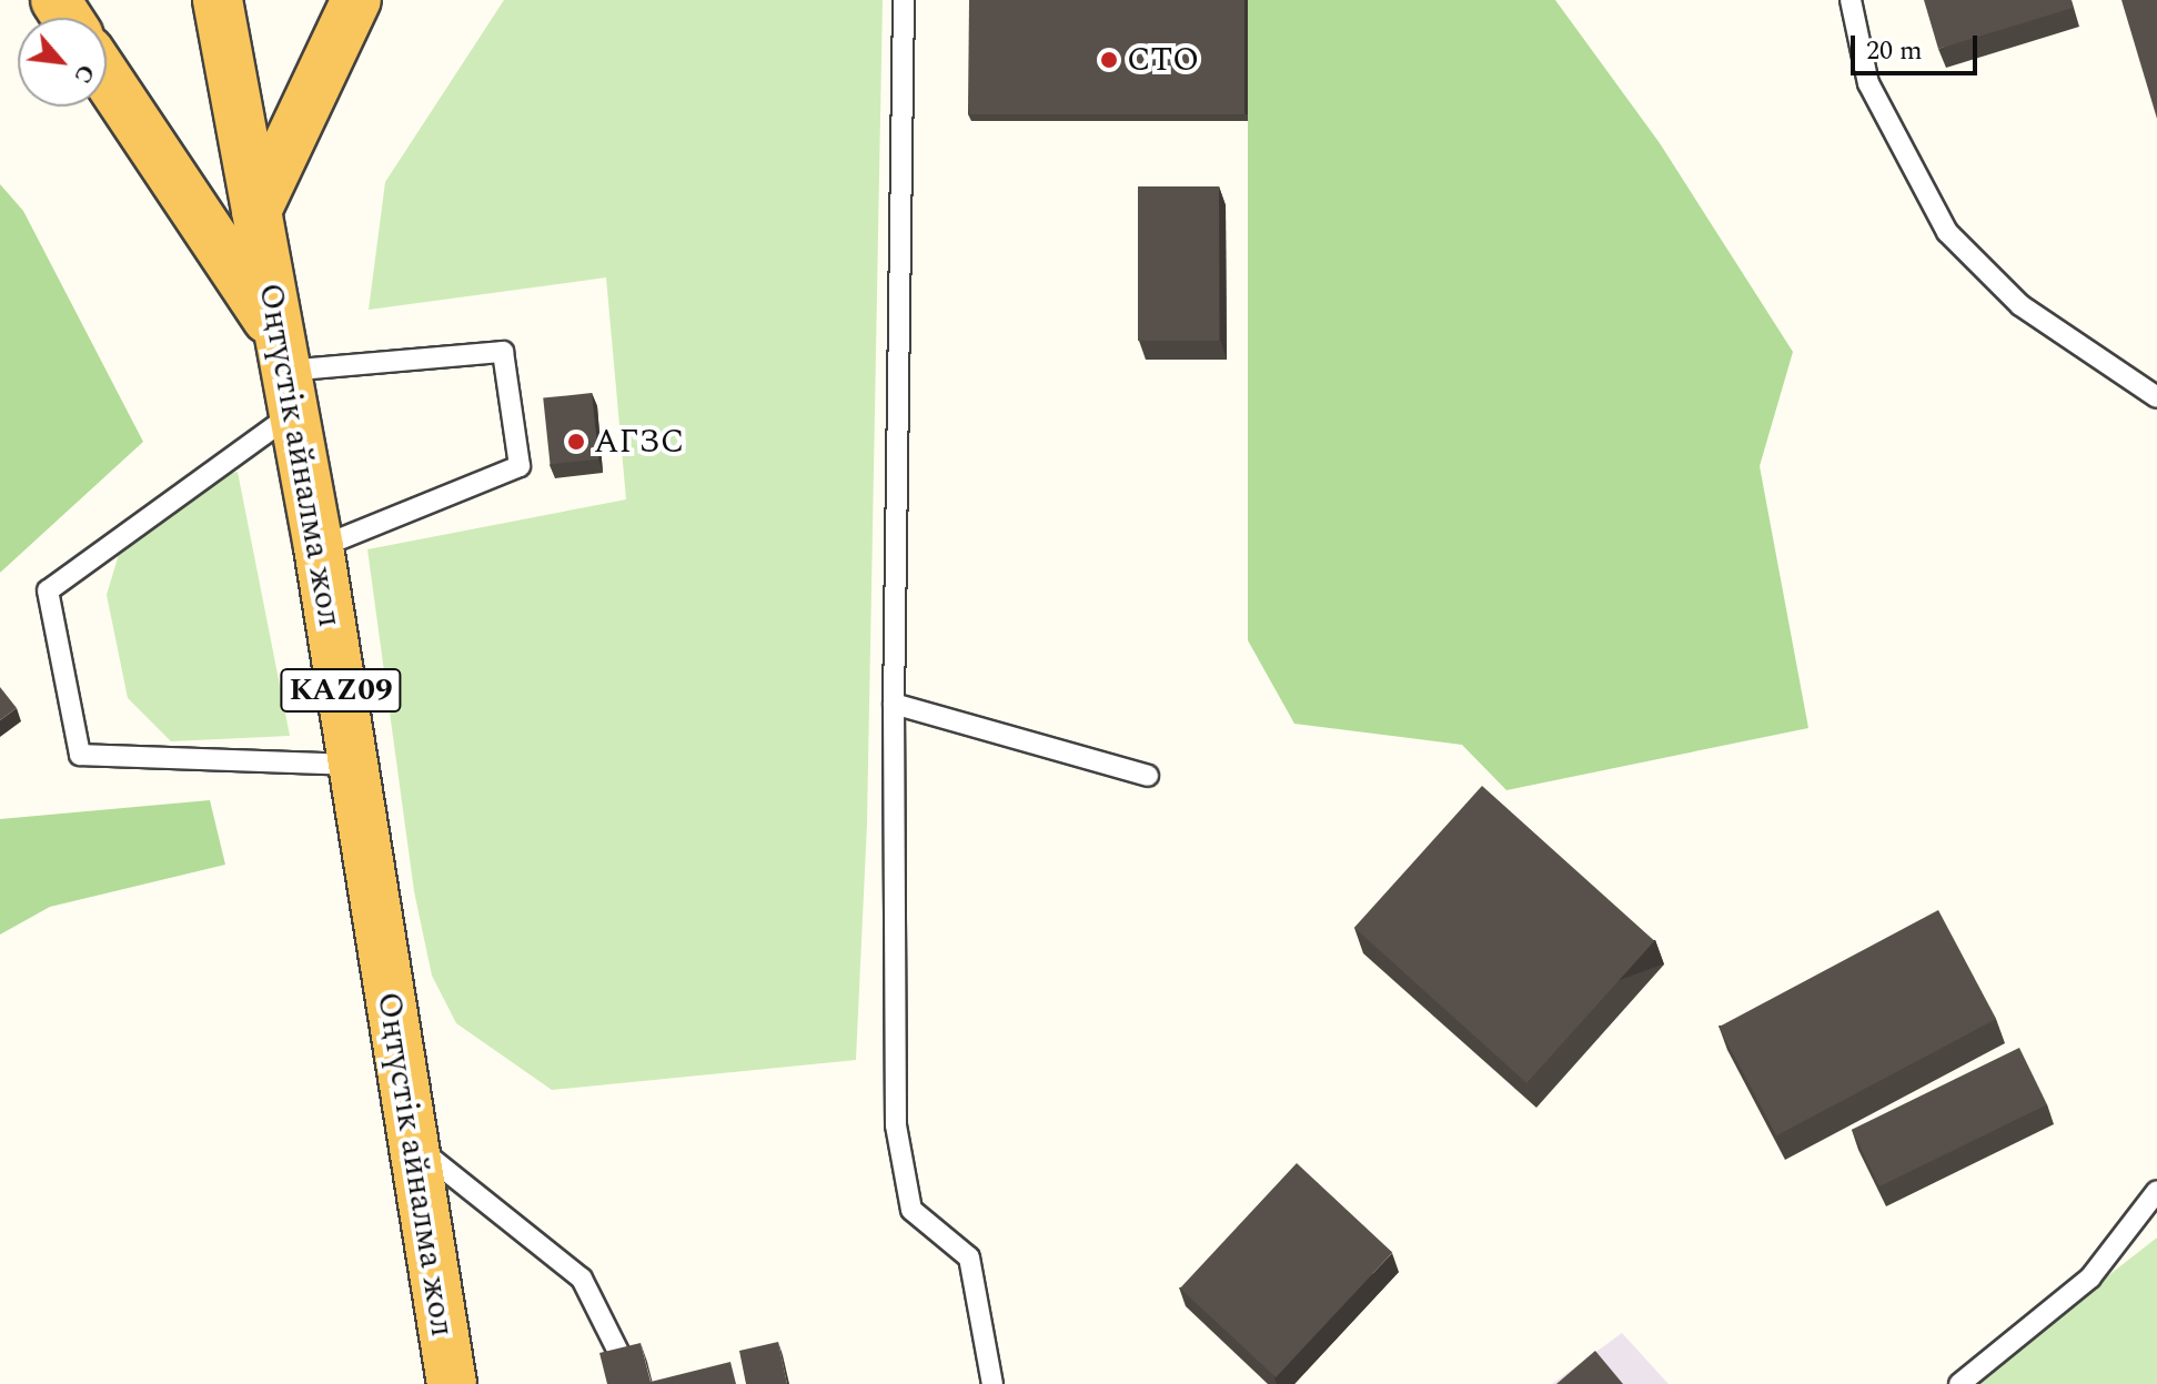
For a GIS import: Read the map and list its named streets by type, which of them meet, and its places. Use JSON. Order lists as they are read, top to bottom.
{
  "streets": {
    "highway": ["Оңтүстік айналма жол", "KAZ09"]
  },
  "crossings": [
    ["Оңтүстік айналма жол", "KAZ09"]
  ],
  "places": ["СТО", "АГЗС"],
  "scale_bar": "20 m",
  "north": "bottom right"
}
